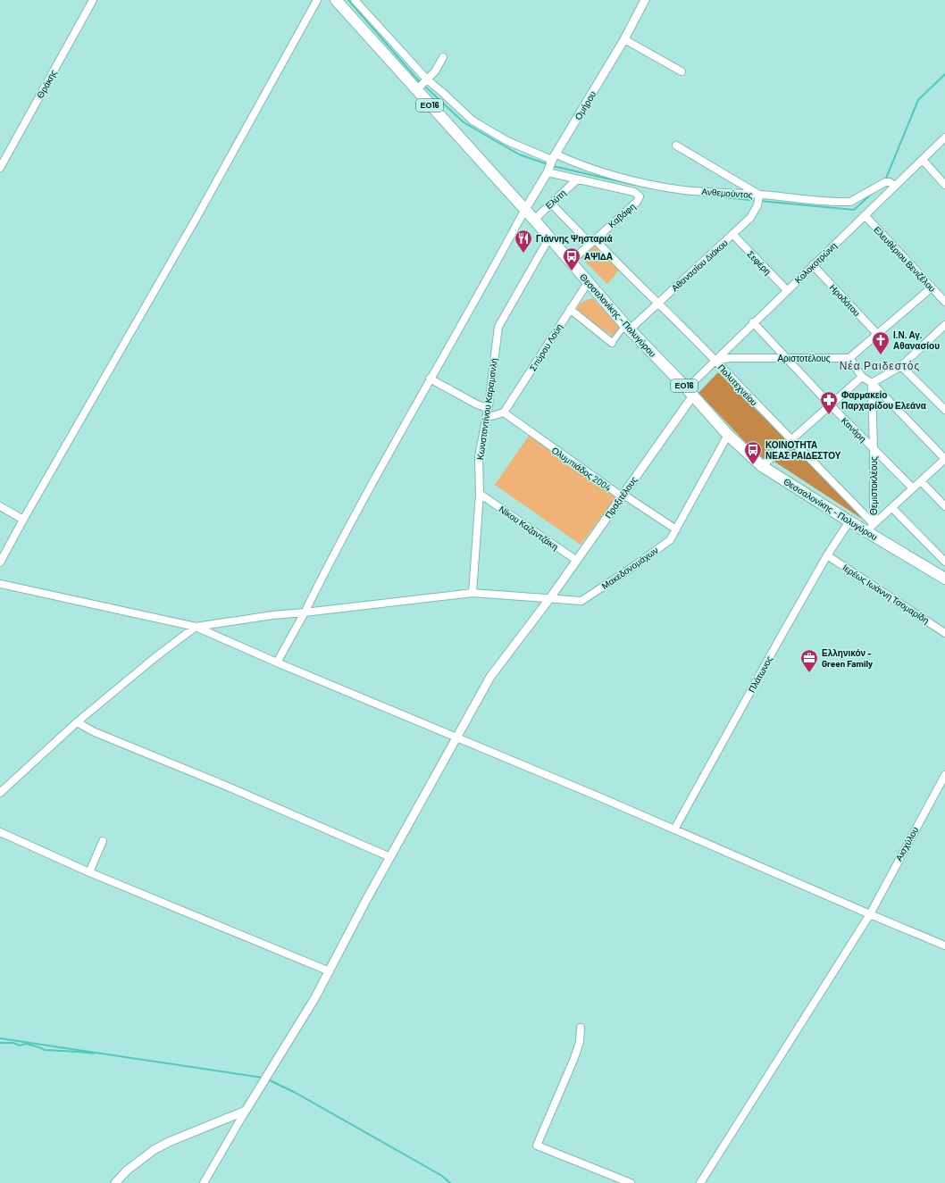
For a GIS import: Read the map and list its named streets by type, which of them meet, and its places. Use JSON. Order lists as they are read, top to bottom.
{
  "streets": {
    "main road": ["ΕΟ16", "Θεσσαλονίκης - Πολυγύρου"],
    "street": [
      "Θράκης",
      "Ομήρου",
      "Ανθεμούντος",
      "Ελύτη",
      "Καβάφη",
      "Ελευθέριου Βενιζέλου",
      "Σεφέρη",
      "Κολοκοτρώνη",
      "Αθανασίου Διάκου",
      "Ηροδότου",
      "Σπύρου Λούη",
      "Αριστοτέλους",
      "Πολυτεχνείου",
      "Κωνσταντίνου Καραμανλή",
      "Κανάρη",
      "Ολυμπιάδος 2004",
      "Θεμιστοκλέους",
      "Πραξιτέλους",
      "Νίκου Καζαντζάκη",
      "Μακεδονομάχων",
      "Ιερέως Ιωάννη Τσομαρίδη",
      "Πλάτωνος",
      "Αισχύλου"
    ]
  },
  "crossings": [
    ["Ομήρου", "Ανθεμούντος"],
    ["Ομήρου", "Θεσσαλονίκης - Πολυγύρου"],
    ["Ανθεμούντος", "Κολοκοτρώνη"],
    ["Ανθεμούντος", "Αθανασίου Διάκου"],
    ["Ελύτη", "Καβάφη"],
    ["Ελύτη", "Θεσσαλονίκης - Πολυγύρου"],
    ["Ελύτη", "Πολυτεχνείου"],
    ["Καβάφη", "Θεσσαλονίκης - Πολυγύρου"],
    ["Καβάφη", "Πολυτεχνείου"],
    ["Ελευθέριου Βενιζέλου", "Κολοκοτρώνη"],
    ["Σεφέρη", "Κολοκοτρώνη"],
    ["Σεφέρη", "Αθανασίου Διάκου"],
    ["Κολοκοτρώνη", "Ηροδότου"],
    ["Κολοκοτρώνη", "Θεσσαλονίκης - Πολυγύρου"],
    ["Κολοκοτρώνη", "Αριστοτέλους"],
    ["Κολοκοτρώνη", "Πολυτεχνείου"],
    ["Κολοκοτρώνη", "Κανάρη"],
    ["Κολοκοτρώνη", "Πραξιτέλους"],
    ["Αθανασίου Διάκου", "Θεσσαλονίκης - Πολυγύρου"],
    ["Αθανασίου Διάκου", "Πολυτεχνείου"],
    ["Θεσσαλονίκης - Πολυγύρου", "Σπύρου Λούη"],
    ["Θεσσαλονίκης - Πολυγύρου", "Πολυτεχνείου"],
    ["Θεσσαλονίκης - Πολυγύρου", "Κωνσταντίνου Καραμανλή"],
    ["Θεσσαλονίκης - Πολυγύρου", "Θεμιστοκλέους"],
    ["Θεσσαλονίκης - Πολυγύρου", "Πραξιτέλους"],
    ["Θεσσαλονίκης - Πολυγύρου", "Μακεδονομάχων"],
    ["Θεσσαλονίκης - Πολυγύρου", "Πλάτωνος"],
    ["Σπύρου Λούη", "Ολυμπιάδος 2004"],
    ["Αριστοτέλους", "Πολυτεχνείου"],
    ["Αριστοτέλους", "Κανάρη"],
    ["Πολυτεχνείου", "Θεμιστοκλέους"],
    ["Κωνσταντίνου Καραμανλή", "Νίκου Καζαντζάκη"],
    ["Κωνσταντίνου Καραμανλή", "Μακεδονομάχων"],
    ["Κανάρη", "Θεμιστοκλέους"],
    ["Ολυμπιάδος 2004", "Πραξιτέλους"],
    ["Ολυμπιάδος 2004", "Μακεδονομάχων"],
    ["Πραξιτέλους", "Νίκου Καζαντζάκη"],
    ["Πραξιτέλους", "Μακεδονομάχων"],
    ["Ιερέως Ιωάννη Τσομαρίδη", "Πλάτωνος"]
  ],
  "districts": ["Νέα Ραιδεστός"],
  "places": {
    "restaurant": ["Γιάννης Ψησταριά"],
    "bus stop": ["ΑΨΙΔΑ", "ΚΟΙΝΟΤΗΤΑ ΝΕΑΣ ΡΑΙΔΕΣΤΟΥ"],
    "church": ["Ι.Ν. Αγ. Αθανασίου"],
    "pharmacy": ["Φαρμακείο Παρχαρίδου Ελεάνα"],
    "office": ["Ελληνικόν - Green Family"]
  }
}
